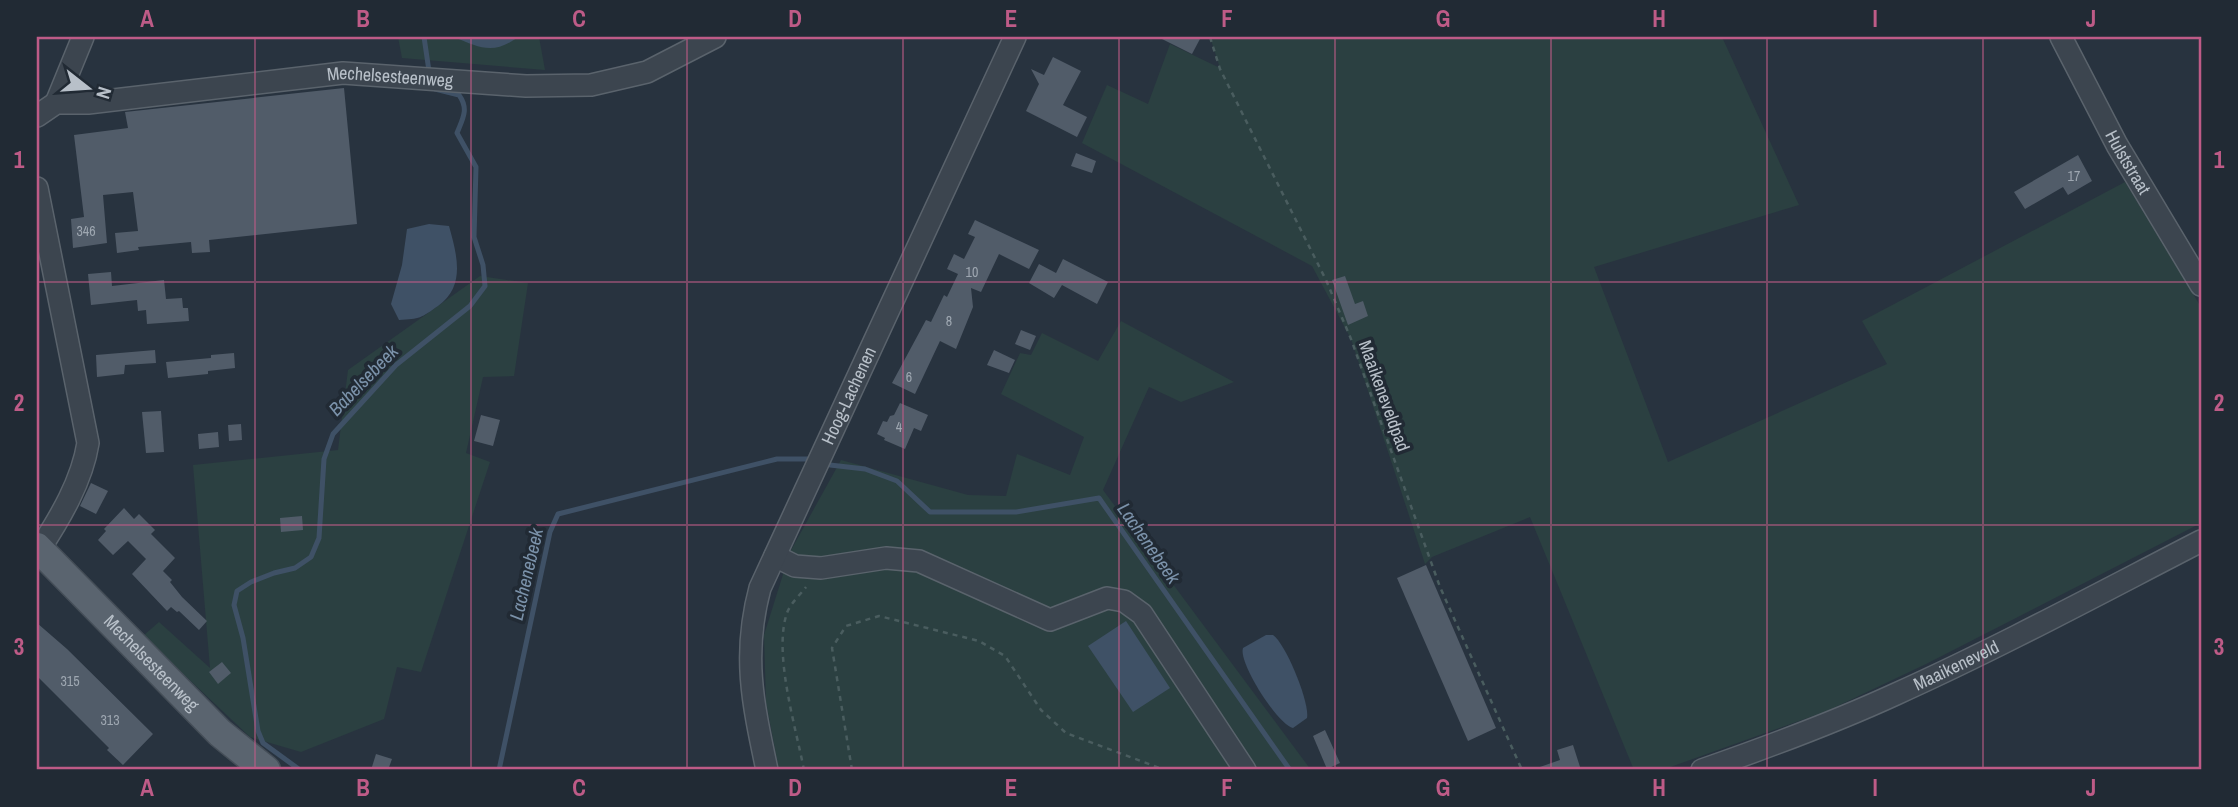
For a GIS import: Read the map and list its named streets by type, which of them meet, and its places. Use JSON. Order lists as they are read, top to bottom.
{
  "streets": {
    "main road": ["Mechelsesteenweg"],
    "street": ["Hulststraat", "Hoog-Lachenen", "Maaikeneveld"],
    "path": ["Maaikeneveldpad"]
  },
  "water": ["Babelsebeek", "Lachenebeek"],
  "house_numbers": [
    "17",
    "346",
    "10",
    "8",
    "6",
    "4",
    "315",
    "313"
  ],
  "north": "right",
  "grid": {
    "columns": [
      "A",
      "B",
      "C",
      "D",
      "E",
      "F",
      "G",
      "H",
      "I",
      "J"
    ],
    "rows": ["1", "2", "3"]
  }
}
